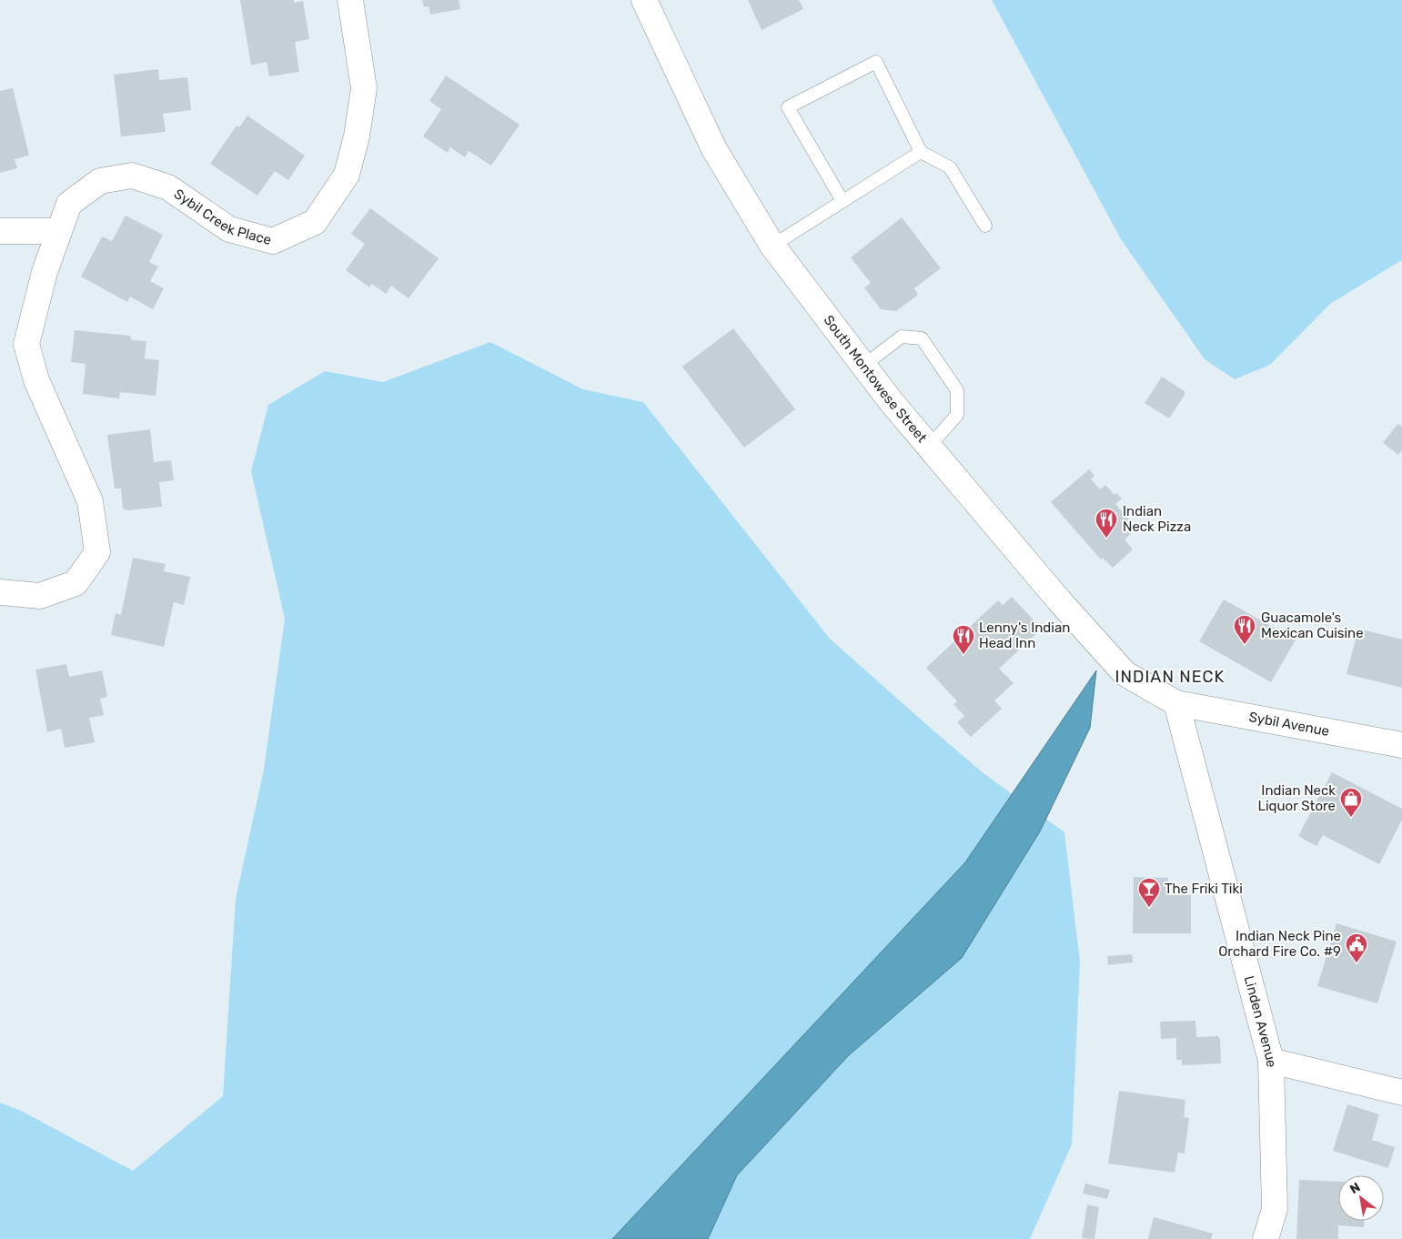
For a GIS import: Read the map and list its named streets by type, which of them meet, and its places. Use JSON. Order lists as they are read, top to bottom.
{
  "streets": {
    "street": [
      "Sybil Creek Place",
      "South Montowese Street",
      "Sybil Avenue",
      "Linden Avenue"
    ]
  },
  "crossings": [
    ["South Montowese Street", "Sybil Avenue"],
    ["South Montowese Street", "Linden Avenue"],
    ["Sybil Avenue", "Linden Avenue"]
  ],
  "districts": ["INDIAN NECK"],
  "places": {
    "restaurant": ["Indian Neck Pizza", "Guacamole's Mexican Cuisine", "Lenny's Indian Head Inn"],
    "shop": ["Indian Neck Liquor Store"],
    "bar": ["The Friki Tiki"],
    "public building": ["Indian Neck Pine Orchard Fire Co. #9"]
  },
  "north": "top left"
}
